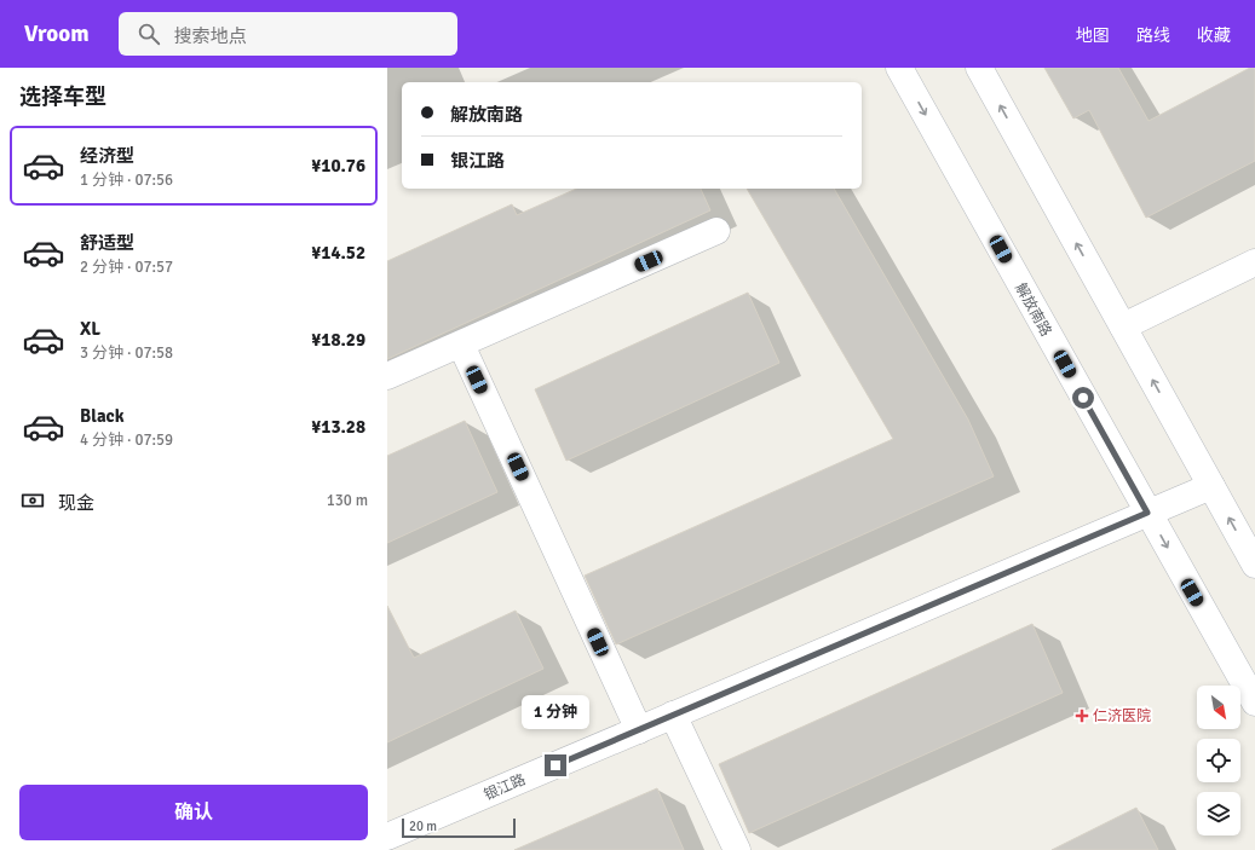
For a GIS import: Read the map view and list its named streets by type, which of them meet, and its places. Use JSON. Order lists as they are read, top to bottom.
{
  "streets": {
    "street": ["解放南路", "银江路"]
  },
  "crossings": [
    ["解放南路", "银江路"]
  ],
  "places": {
    "health": ["仁济医院"]
  },
  "scale_bar": "20 m",
  "north": "bottom right",
  "page": {
    "header": "Vroom",
    "search": "搜索地点",
    "nav": ["地图", "路线", "收藏"],
    "heading": "选择车型",
    "banner": ["解放南路", "银江路"],
    "list": [
      {
        "name": "经济型",
        "note": "1 分钟 · 07:56",
        "value": "¥10.76"
      },
      {
        "name": "舒适型",
        "note": "2 分钟 · 07:57",
        "value": "¥14.52"
      },
      {
        "name": "XL",
        "note": "3 分钟 · 07:58",
        "value": "¥18.29"
      },
      {
        "name": "Black",
        "note": "4 分钟 · 07:59",
        "value": "¥13.28"
      }
    ],
    "pay": ["现金", "130 m"],
    "bubble": "1 分钟",
    "buttons": "确认",
    "scale": "20 m"
  }
}
